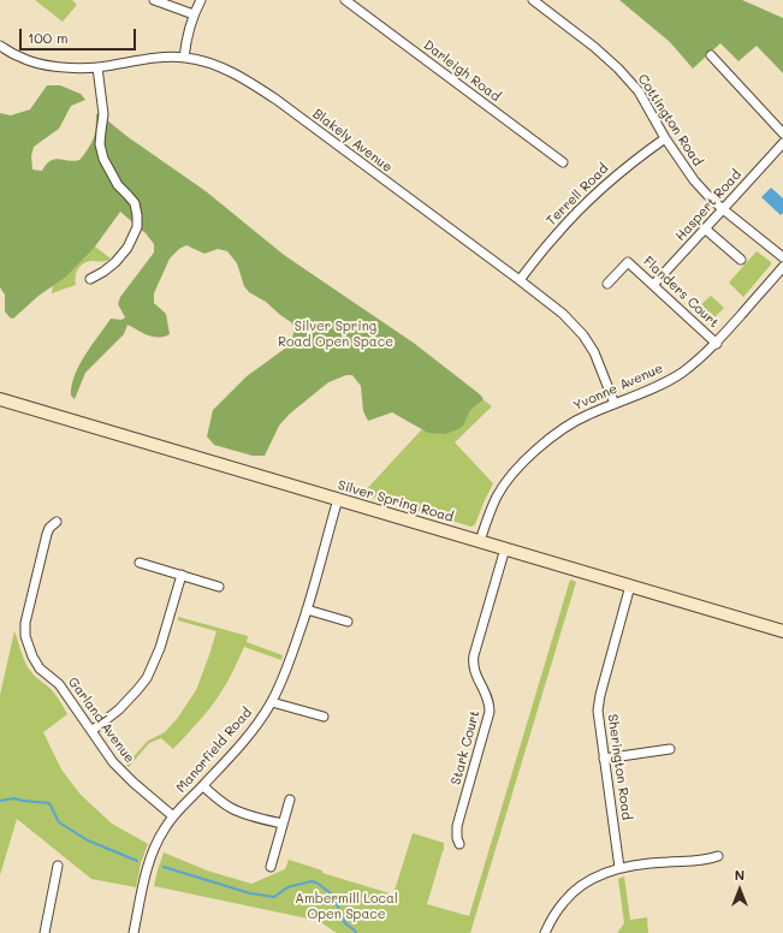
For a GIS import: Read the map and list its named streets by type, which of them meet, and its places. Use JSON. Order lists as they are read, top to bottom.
{
  "streets": {
    "main road": ["Silver Spring Road"],
    "street": [
      "Darleigh Road",
      "Cottington Road",
      "Blakely Avenue",
      "Terrell Road",
      "Haspert Road",
      "Flanders Court",
      "Yvonne Avenue",
      "Garland Avenue",
      "Stark Court",
      "Manorfield Road",
      "Sherington Road"
    ]
  },
  "crossings": [
    ["Cottington Road", "Terrell Road"],
    ["Cottington Road", "Haspert Road"],
    ["Blakely Avenue", "Terrell Road"],
    ["Blakely Avenue", "Yvonne Avenue"],
    ["Haspert Road", "Flanders Court"],
    ["Flanders Court", "Yvonne Avenue"],
    ["Yvonne Avenue", "Silver Spring Road"],
    ["Silver Spring Road", "Stark Court"],
    ["Silver Spring Road", "Manorfield Road"],
    ["Silver Spring Road", "Sherington Road"],
    ["Garland Avenue", "Manorfield Road"]
  ],
  "parks": ["Silver Spring Road Open Space", "Ambermill Local Open Space"],
  "scale_bar": "100 m",
  "north": "top"
}
